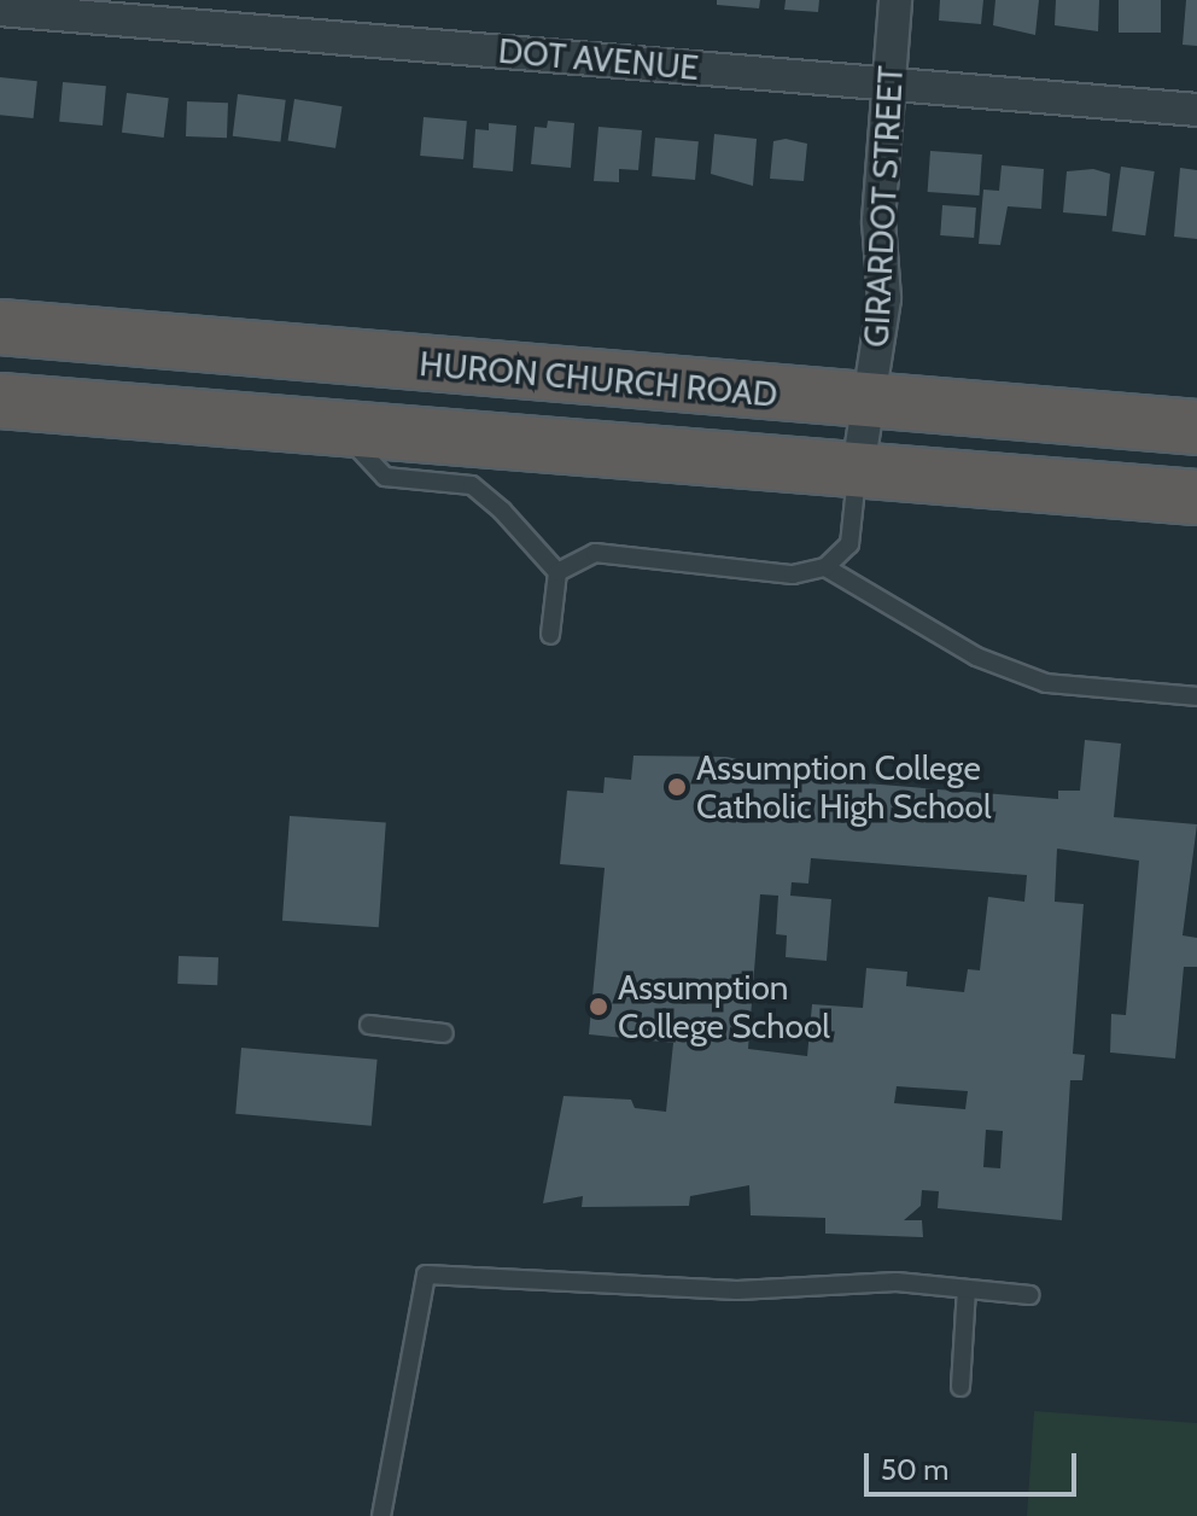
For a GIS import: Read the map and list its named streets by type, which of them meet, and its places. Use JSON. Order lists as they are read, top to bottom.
{
  "streets": {
    "highway": ["HURON CHURCH ROAD"],
    "street": ["DOT AVENUE", "GIRARDOT STREET"]
  },
  "crossings": [
    ["DOT AVENUE", "GIRARDOT STREET"],
    ["GIRARDOT STREET", "HURON CHURCH ROAD"]
  ],
  "places": ["Assumption College Catholic High School", "Assumption College School"],
  "scale_bar": "50 m"
}
